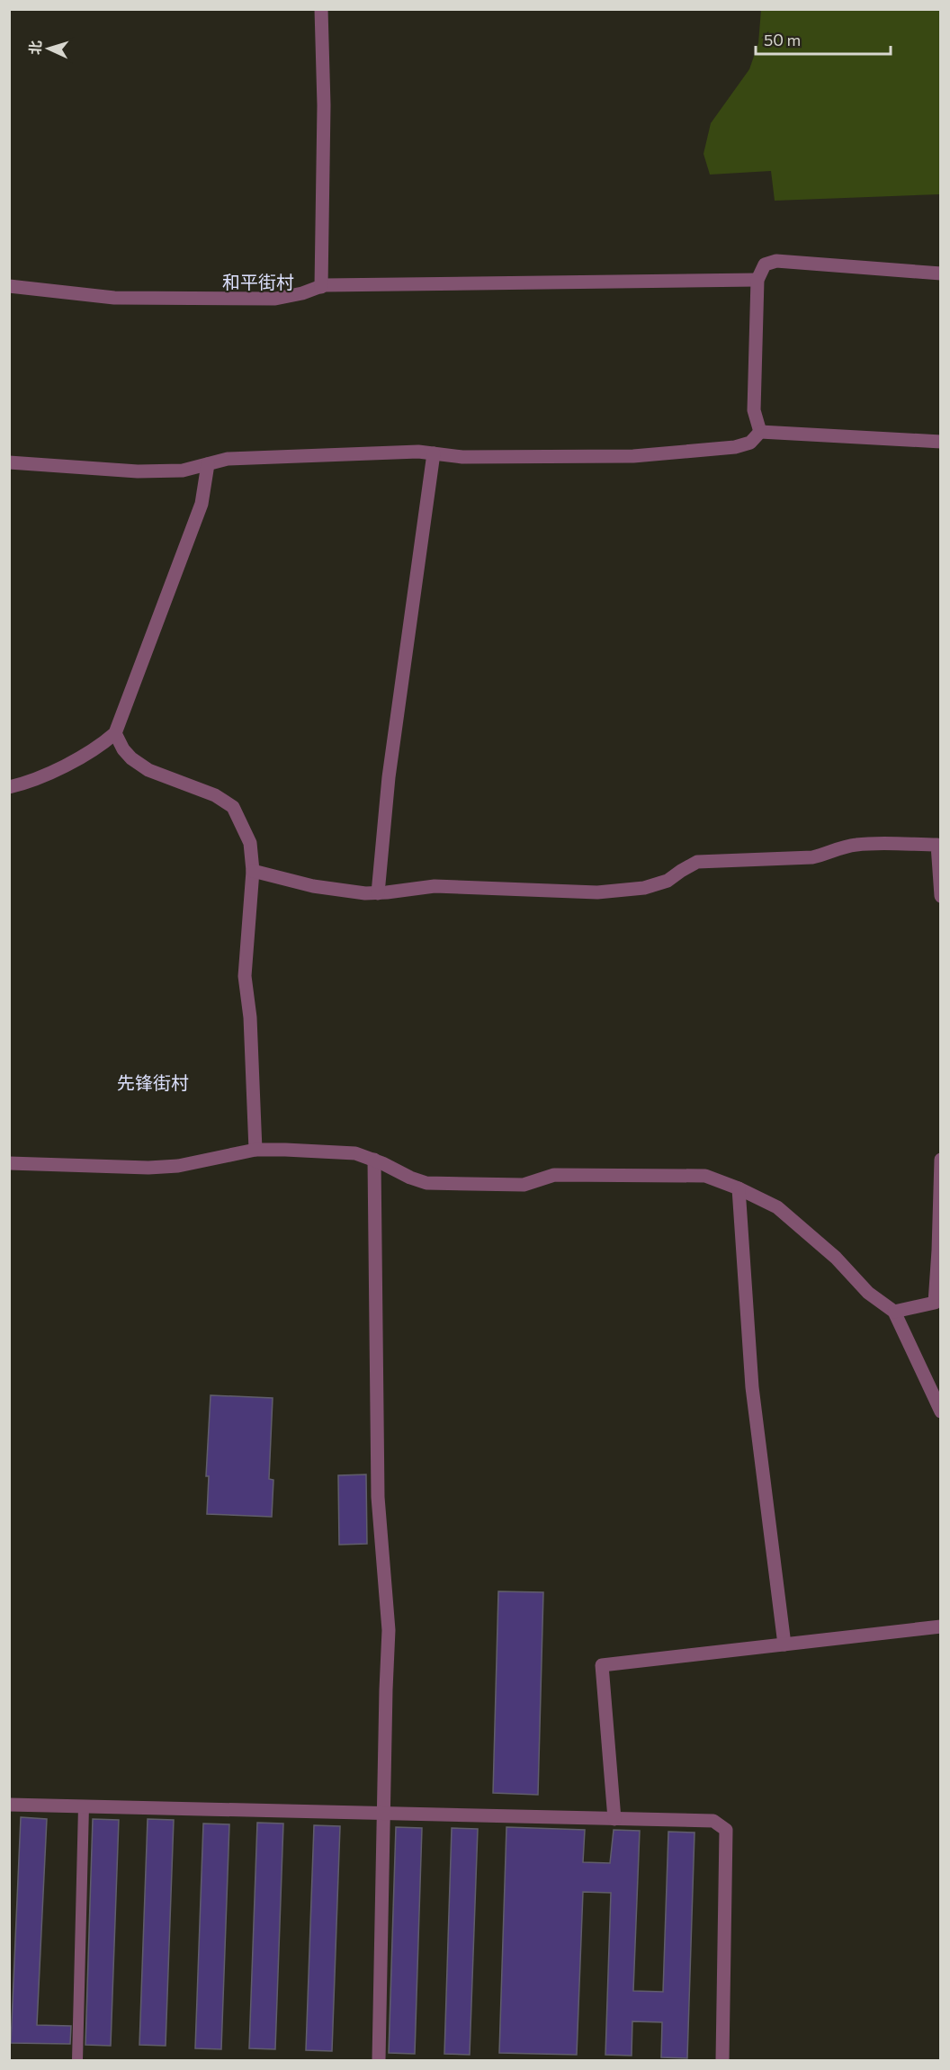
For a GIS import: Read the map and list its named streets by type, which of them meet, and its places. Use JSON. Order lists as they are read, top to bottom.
{
  "districts": ["和平街村", "先锋街村"],
  "scale_bar": "50 m",
  "north": "left"
}
